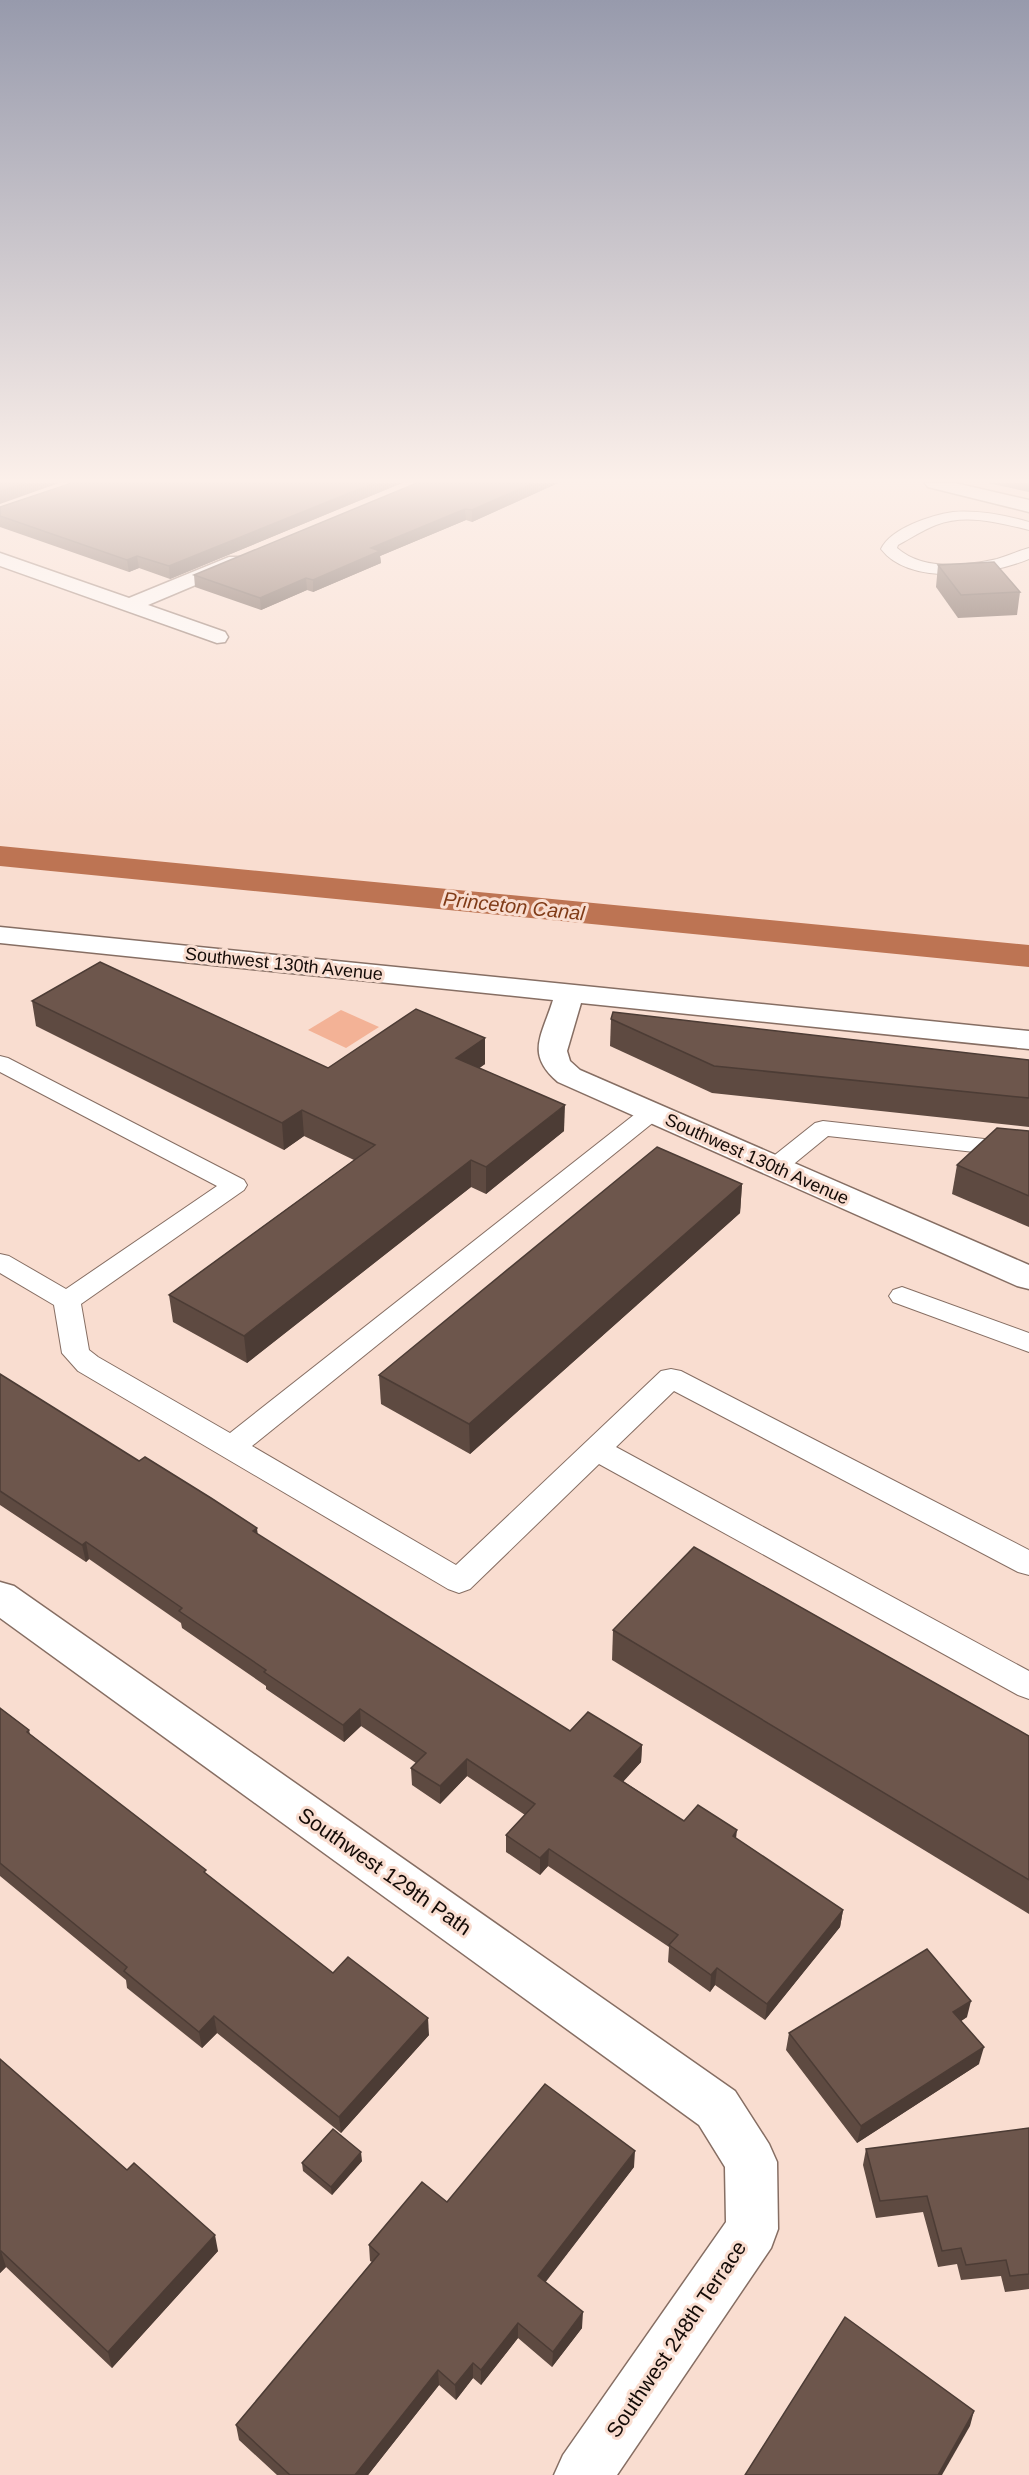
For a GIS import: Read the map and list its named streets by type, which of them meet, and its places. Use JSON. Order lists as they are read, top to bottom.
{
  "streets": {
    "street": ["Southwest 130th Avenue", "Southwest 129th Path", "Southwest 248th Terrace"]
  },
  "crossings": [
    ["Southwest 129th Path", "Southwest 248th Terrace"]
  ],
  "water": ["Princeton Canal"]
}
